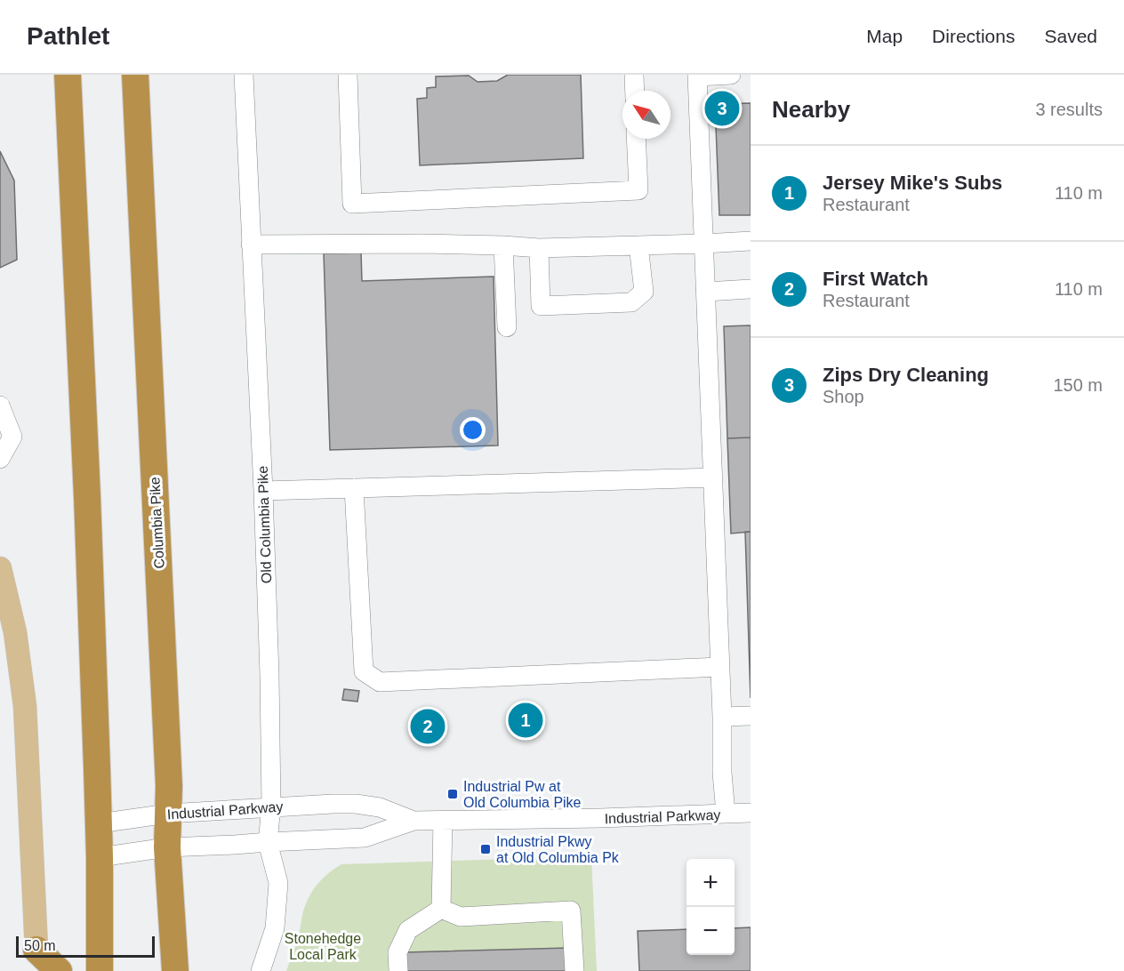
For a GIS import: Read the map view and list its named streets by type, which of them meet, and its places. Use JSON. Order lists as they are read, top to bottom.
{
  "streets": {
    "highway": ["Columbia Pike"],
    "street": ["Old Columbia Pike", "Industrial Parkway"]
  },
  "crossings": [
    ["Columbia Pike", "Industrial Parkway"],
    ["Old Columbia Pike", "Industrial Parkway"]
  ],
  "parks": ["Stonehedge Local Park"],
  "places": {
    "transit": ["Industrial Pw at Old Columbia Pike", "Industrial Pkwy at Old Columbia Pk"]
  },
  "scale_bar": "50 m",
  "north": "top left",
  "page": {
    "header": "Pathlet",
    "nav": ["Map", "Directions", "Saved"],
    "heading": ["Nearby", "3 results"],
    "pins": ["3", "1", "2"],
    "list": [
      {
        "mark": "1",
        "name": "Jersey Mike's Subs",
        "note": "Restaurant",
        "value": "110 m"
      },
      {
        "mark": "2",
        "name": "First Watch",
        "note": "Restaurant",
        "value": "110 m"
      },
      {
        "mark": "3",
        "name": "Zips Dry Cleaning",
        "note": "Shop",
        "value": "150 m"
      }
    ],
    "map_buttons": ["+", "−"],
    "scale": "50 m"
  }
}
